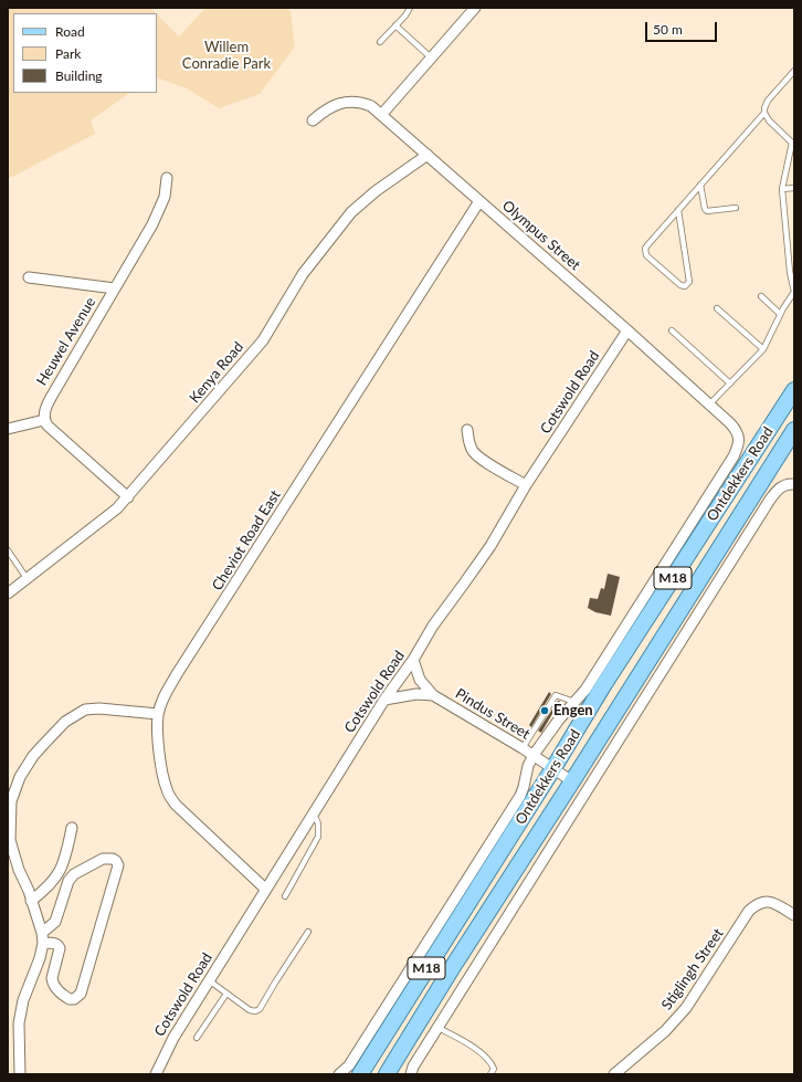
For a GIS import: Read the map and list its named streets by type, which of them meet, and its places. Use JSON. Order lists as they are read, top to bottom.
{
  "streets": {
    "main road": ["Ontdekkers Road", "M18"],
    "street": [
      "Olympus Street",
      "Heuwel Avenue",
      "Kenya Road",
      "Cotswold Road",
      "Cheviot Road East",
      "Pindus Street",
      "Stiglingh Street"
    ]
  },
  "crossings": [
    ["Olympus Street", "Kenya Road"],
    ["Olympus Street", "Cotswold Road"],
    ["Olympus Street", "Ontdekkers Road"],
    ["Olympus Street", "Cheviot Road East"],
    ["Cotswold Road", "Cheviot Road East"],
    ["Cotswold Road", "Pindus Street"],
    ["Ontdekkers Road", "Pindus Street"]
  ],
  "parks": ["Willem Conradie Park"],
  "places": ["Engen"],
  "legend": ["Road", "Park", "Building"],
  "scale_bar": "50 m"
}
